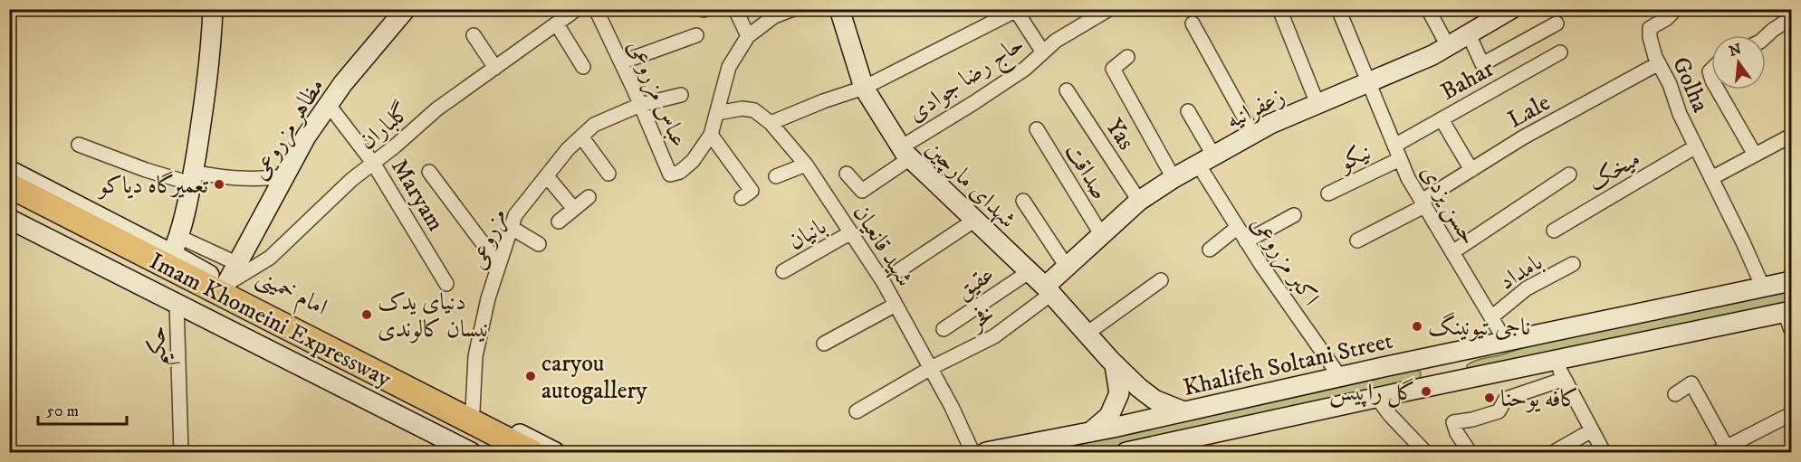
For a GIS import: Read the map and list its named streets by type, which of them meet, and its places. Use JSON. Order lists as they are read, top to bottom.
{
  "streets": {
    "highway": ["Imam Khomeini Expressway"],
    "main road": [
      "زعفرانیه",
      "مظاهر مزروعی",
      "شهدای مارچین",
      "امام خمینی",
      "Khalifeh Soltani Street"
    ],
    "street": [
      "حاج رضا جوادی",
      "Bahar",
      "Golha",
      "عباس مزروعی",
      "Lale",
      "گلباران",
      "Yas",
      "نیکو",
      "میخک",
      "صداقت",
      "Maryam",
      "حسن یزدی",
      "بانیان",
      "مزروعی",
      "شهید قانعیان",
      "اکبر مزروعی",
      "بامداد",
      "عقیق",
      "فخر",
      "حکیم"
    ]
  },
  "crossings": [
    ["حاج رضا جوادی", "شهدای مارچین"],
    ["Bahar", "حسن یزدی"],
    ["Golha", "Lale"],
    ["Golha", "میخک"],
    ["Golha", "Khalifeh Soltani Street"],
    ["عباس مزروعی", "مزروعی"],
    ["عباس مزروعی", "شهید قانعیان"],
    ["زعفرانیه", "Yas"],
    ["زعفرانیه", "صداقت"],
    ["زعفرانیه", "شهدای مارچین"],
    ["زعفرانیه", "حسن یزدی"],
    ["زعفرانیه", "اکبر مزروعی"],
    ["زعفرانیه", "فخر"],
    ["Lale", "حسن یزدی"],
    ["گلباران", "مظاهر مزروعی"],
    ["گلباران", "Maryam"],
    ["گلباران", "امام خمینی"],
    ["مظاهر مزروعی", "Maryam"],
    ["مظاهر مزروعی", "امام خمینی"],
    ["نیکو", "حسن یزدی"],
    ["شهدای مارچین", "عقیق"],
    ["شهدای مارچین", "فخر"],
    ["شهدای مارچین", "Khalifeh Soltani Street"],
    ["حسن یزدی", "بامداد"],
    ["حسن یزدی", "Khalifeh Soltani Street"],
    ["بانیان", "شهید قانعیان"],
    ["مزروعی", "امام خمینی"],
    ["شهید قانعیان", "فخر"],
    ["اکبر مزروعی", "Khalifeh Soltani Street"]
  ],
  "places": [
    "تعمیرگاه دیاکو",
    "دنیای یدک نیسان کالوندی",
    "ناجی‌ تیونینگ",
    "caryou autogallery",
    "گل راپیس",
    "کافه یوحنا"
  ],
  "scale_bar": "50 m",
  "north": "top"
}
